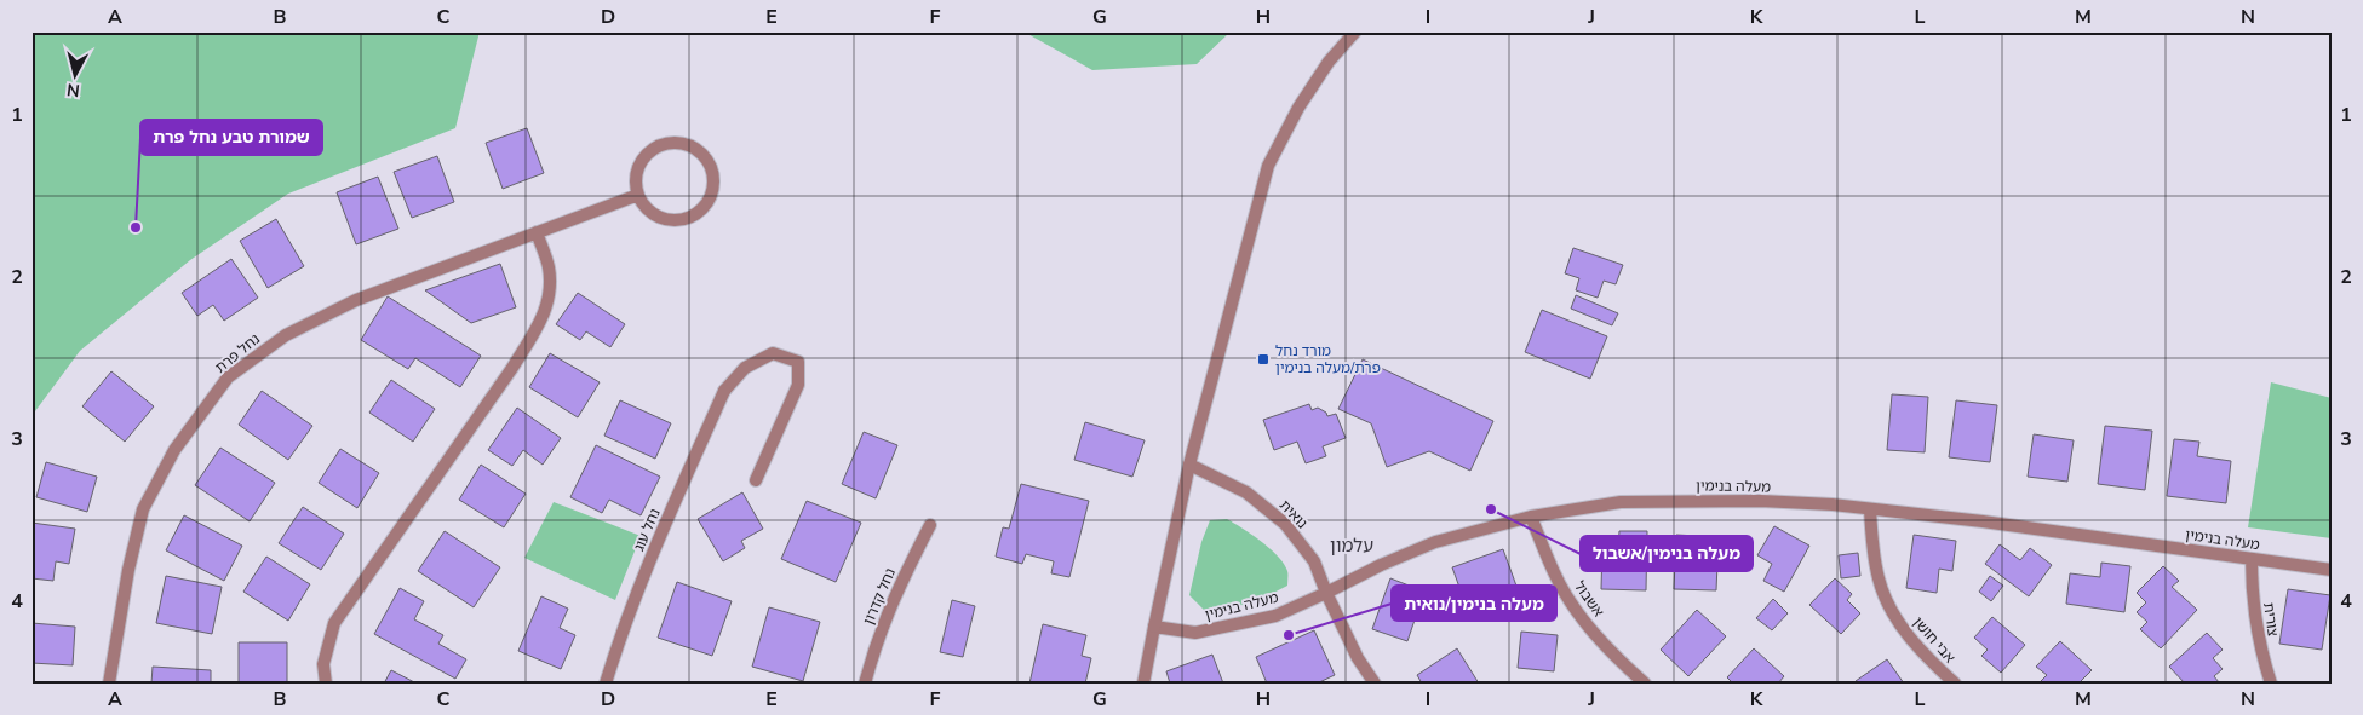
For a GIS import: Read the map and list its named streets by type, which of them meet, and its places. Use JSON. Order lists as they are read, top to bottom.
{
  "streets": {
    "street": [
      "נחל פרת",
      "מעלה בנימין",
      "נואית",
      "נחל עוג",
      "נחל קדרון",
      "אשבול",
      "צורית",
      "אבי חושן"
    ]
  },
  "crossings": [
    ["מעלה בנימין", "נואית"],
    ["מעלה בנימין", "אשבול"],
    ["מעלה בנימין", "צורית"],
    ["מעלה בנימין", "אבי חושן"]
  ],
  "districts": ["עלמון"],
  "places": {
    "other": ["שמורת טבע נחל פרת", "מעלה בנימין/אשבול", "מעלה בנימין/נואית"],
    "transit": ["מורד נחל פרת/מעלה בנימין"]
  },
  "north": "bottom",
  "grid": {
    "columns": [
      "A",
      "B",
      "C",
      "D",
      "E",
      "F",
      "G",
      "H",
      "I",
      "J",
      "K",
      "L",
      "M",
      "N"
    ],
    "rows": [
      "1",
      "2",
      "3",
      "4"
    ]
  }
}
